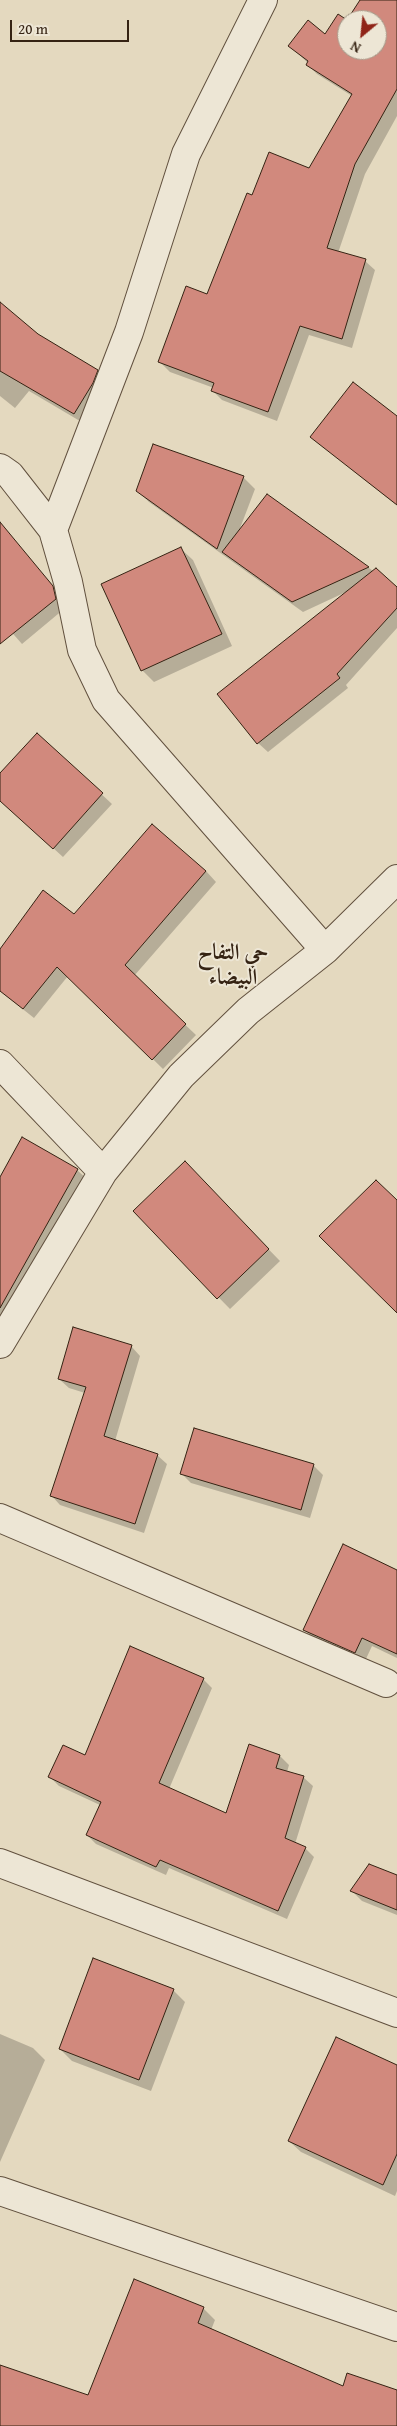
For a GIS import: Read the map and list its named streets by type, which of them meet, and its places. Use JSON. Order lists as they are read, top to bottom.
{
  "districts": ["حي التفاح البيضاء"],
  "scale_bar": "20 m",
  "north": "bottom left"
}
